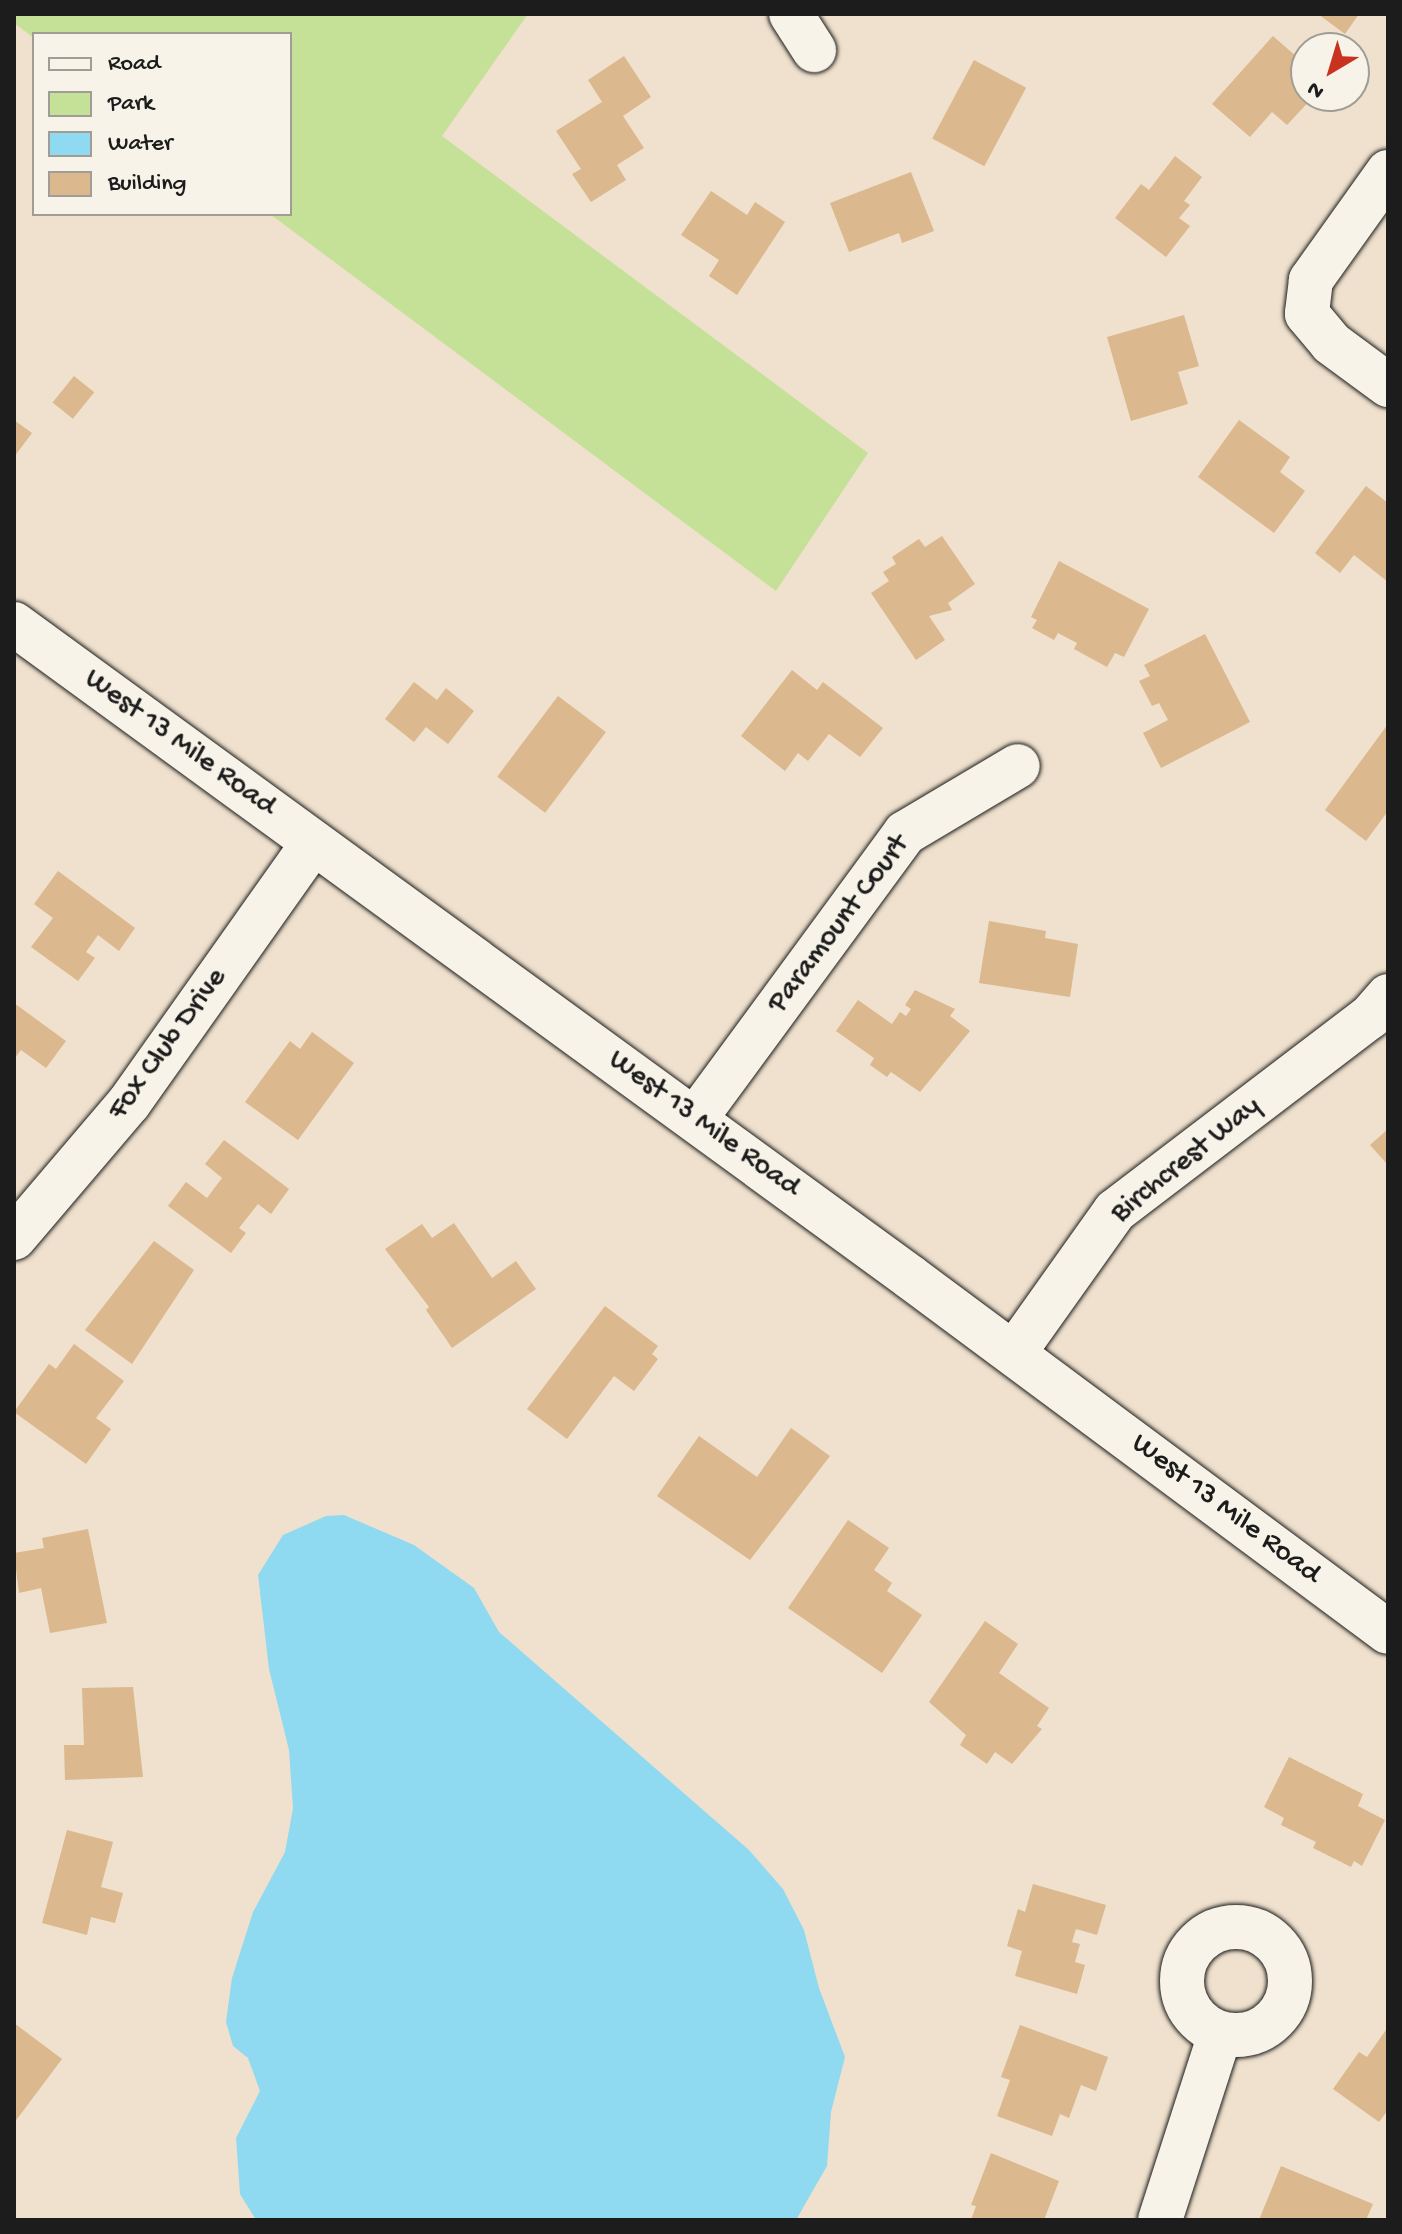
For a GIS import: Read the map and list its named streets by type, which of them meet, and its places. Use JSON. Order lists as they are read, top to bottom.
{
  "streets": {
    "street": [
      "West 13 Mile Road",
      "Paramount Court",
      "Fox Club Drive",
      "Birchcrest Way"
    ]
  },
  "crossings": [
    ["West 13 Mile Road", "Paramount Court"],
    ["West 13 Mile Road", "Fox Club Drive"],
    ["West 13 Mile Road", "Birchcrest Way"]
  ],
  "legend": [
    "Road",
    "Park",
    "Water",
    "Building"
  ],
  "north": "bottom left"
}
